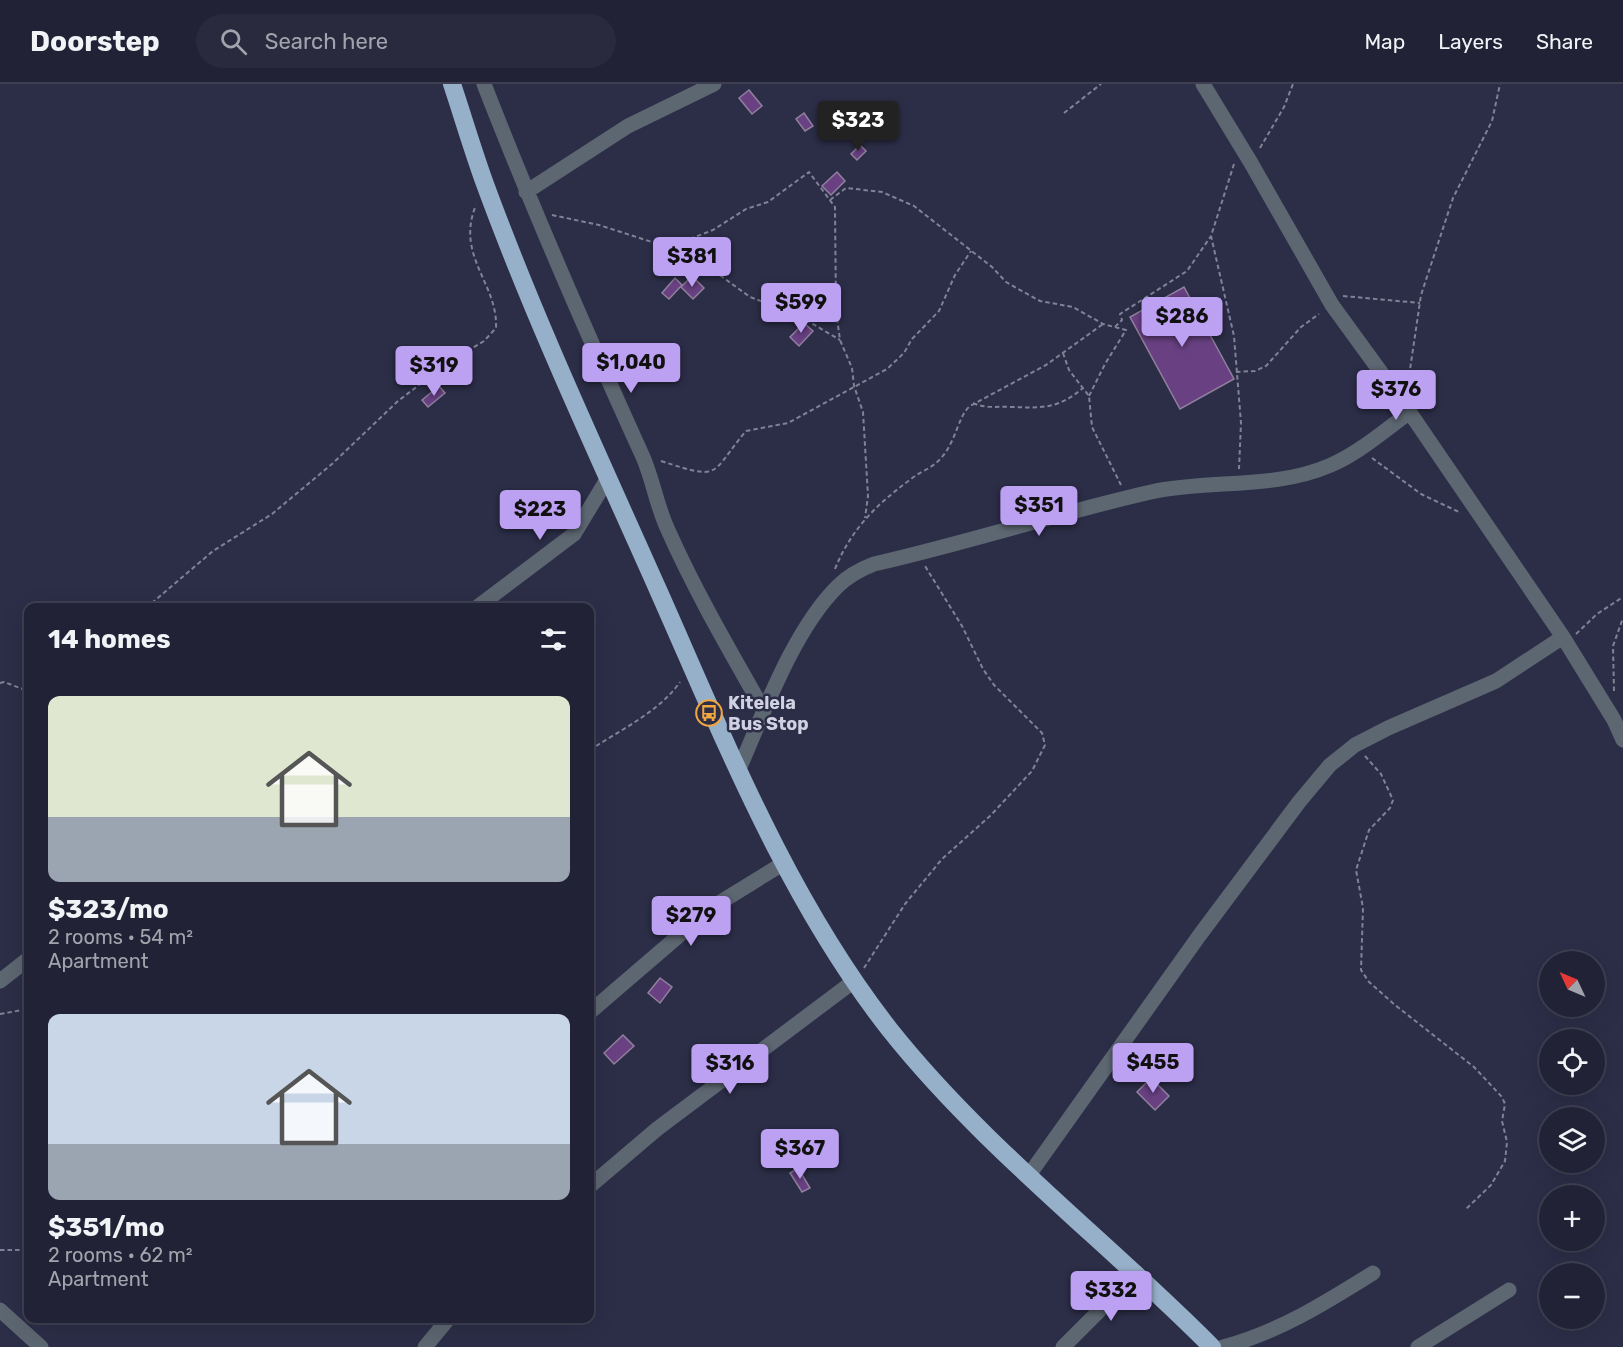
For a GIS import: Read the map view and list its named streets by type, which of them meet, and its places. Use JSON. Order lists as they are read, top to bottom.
{
  "places": {
    "bus stop": ["Kitelela Bus Stop"]
  },
  "north": "top left",
  "page": {
    "header": "Doorstep",
    "search": "Search here",
    "nav": ["Map", "Layers", "Share"],
    "price": [
      "$323",
      "$381",
      "$599",
      "$286",
      "$1,040",
      "$319",
      "$376",
      "$351",
      "$223",
      "$279",
      "$455",
      "$316",
      "$367",
      "$332"
    ],
    "heading": "14 homes",
    "list": [
      {
        "name": "$323/mo",
        "note": "2 rooms · 54 m² · Apartment"
      },
      {
        "name": "$351/mo",
        "note": "2 rooms · 62 m² · Apartment"
      }
    ],
    "map_buttons": ["+", "−"]
  }
}
